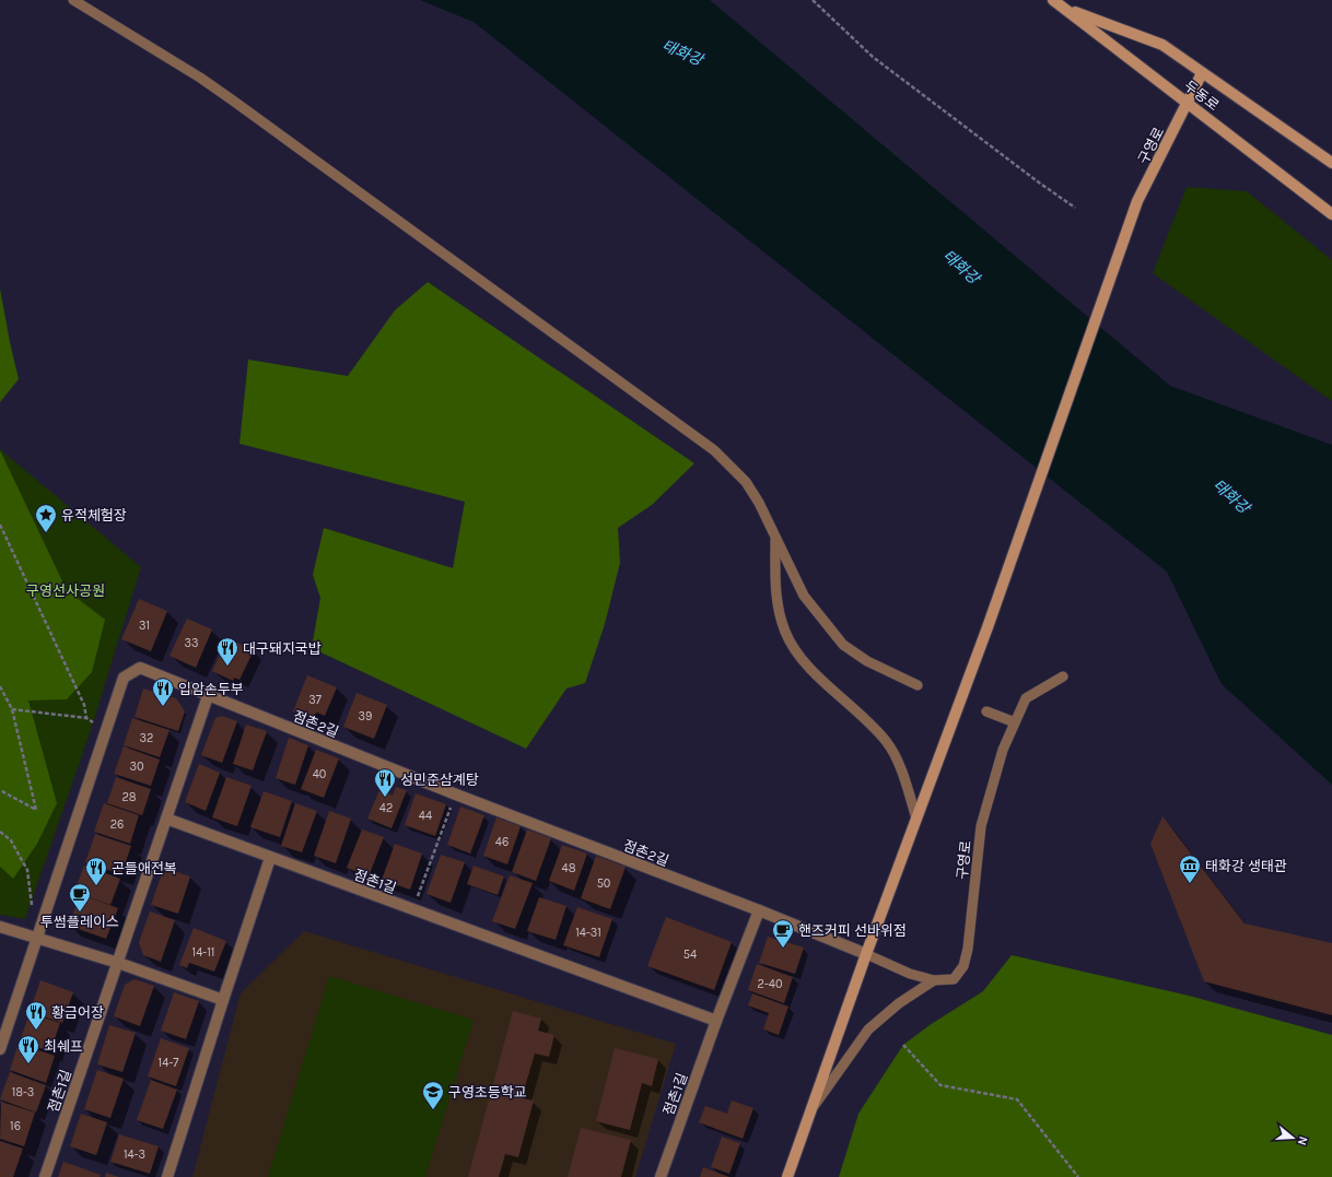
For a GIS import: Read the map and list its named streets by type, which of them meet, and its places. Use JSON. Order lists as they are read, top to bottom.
{
  "streets": {
    "main road": ["두동로", "구영로"],
    "street": ["점촌2길", "점촌1길"]
  },
  "crossings": [
    ["두동로", "구영로"],
    ["구영로", "점촌2길"],
    ["점촌2길", "점촌1길"]
  ],
  "water": ["태화강"],
  "parks": ["구영선사공원"],
  "places": {
    "place": ["유적체험장"],
    "restaurant": [
      "대구돼지국밥",
      "입암손두부",
      "성민준삼계탕",
      "곤들애전복",
      "황금어장",
      "최쉐프"
    ],
    "museum": ["태화강 생태관"],
    "cafe": ["투썸플레이스", "핸즈커피 선바위점"],
    "school or university": ["구영초등학교"]
  },
  "house_numbers": [
    "31",
    "33",
    "37",
    "39",
    "32",
    "30",
    "40",
    "28",
    "42",
    "44",
    "26",
    "46",
    "48",
    "50",
    "14-31",
    "14-11",
    "54",
    "2-40",
    "14-7",
    "18-3",
    "16",
    "14-3"
  ],
  "north": "right"
}
